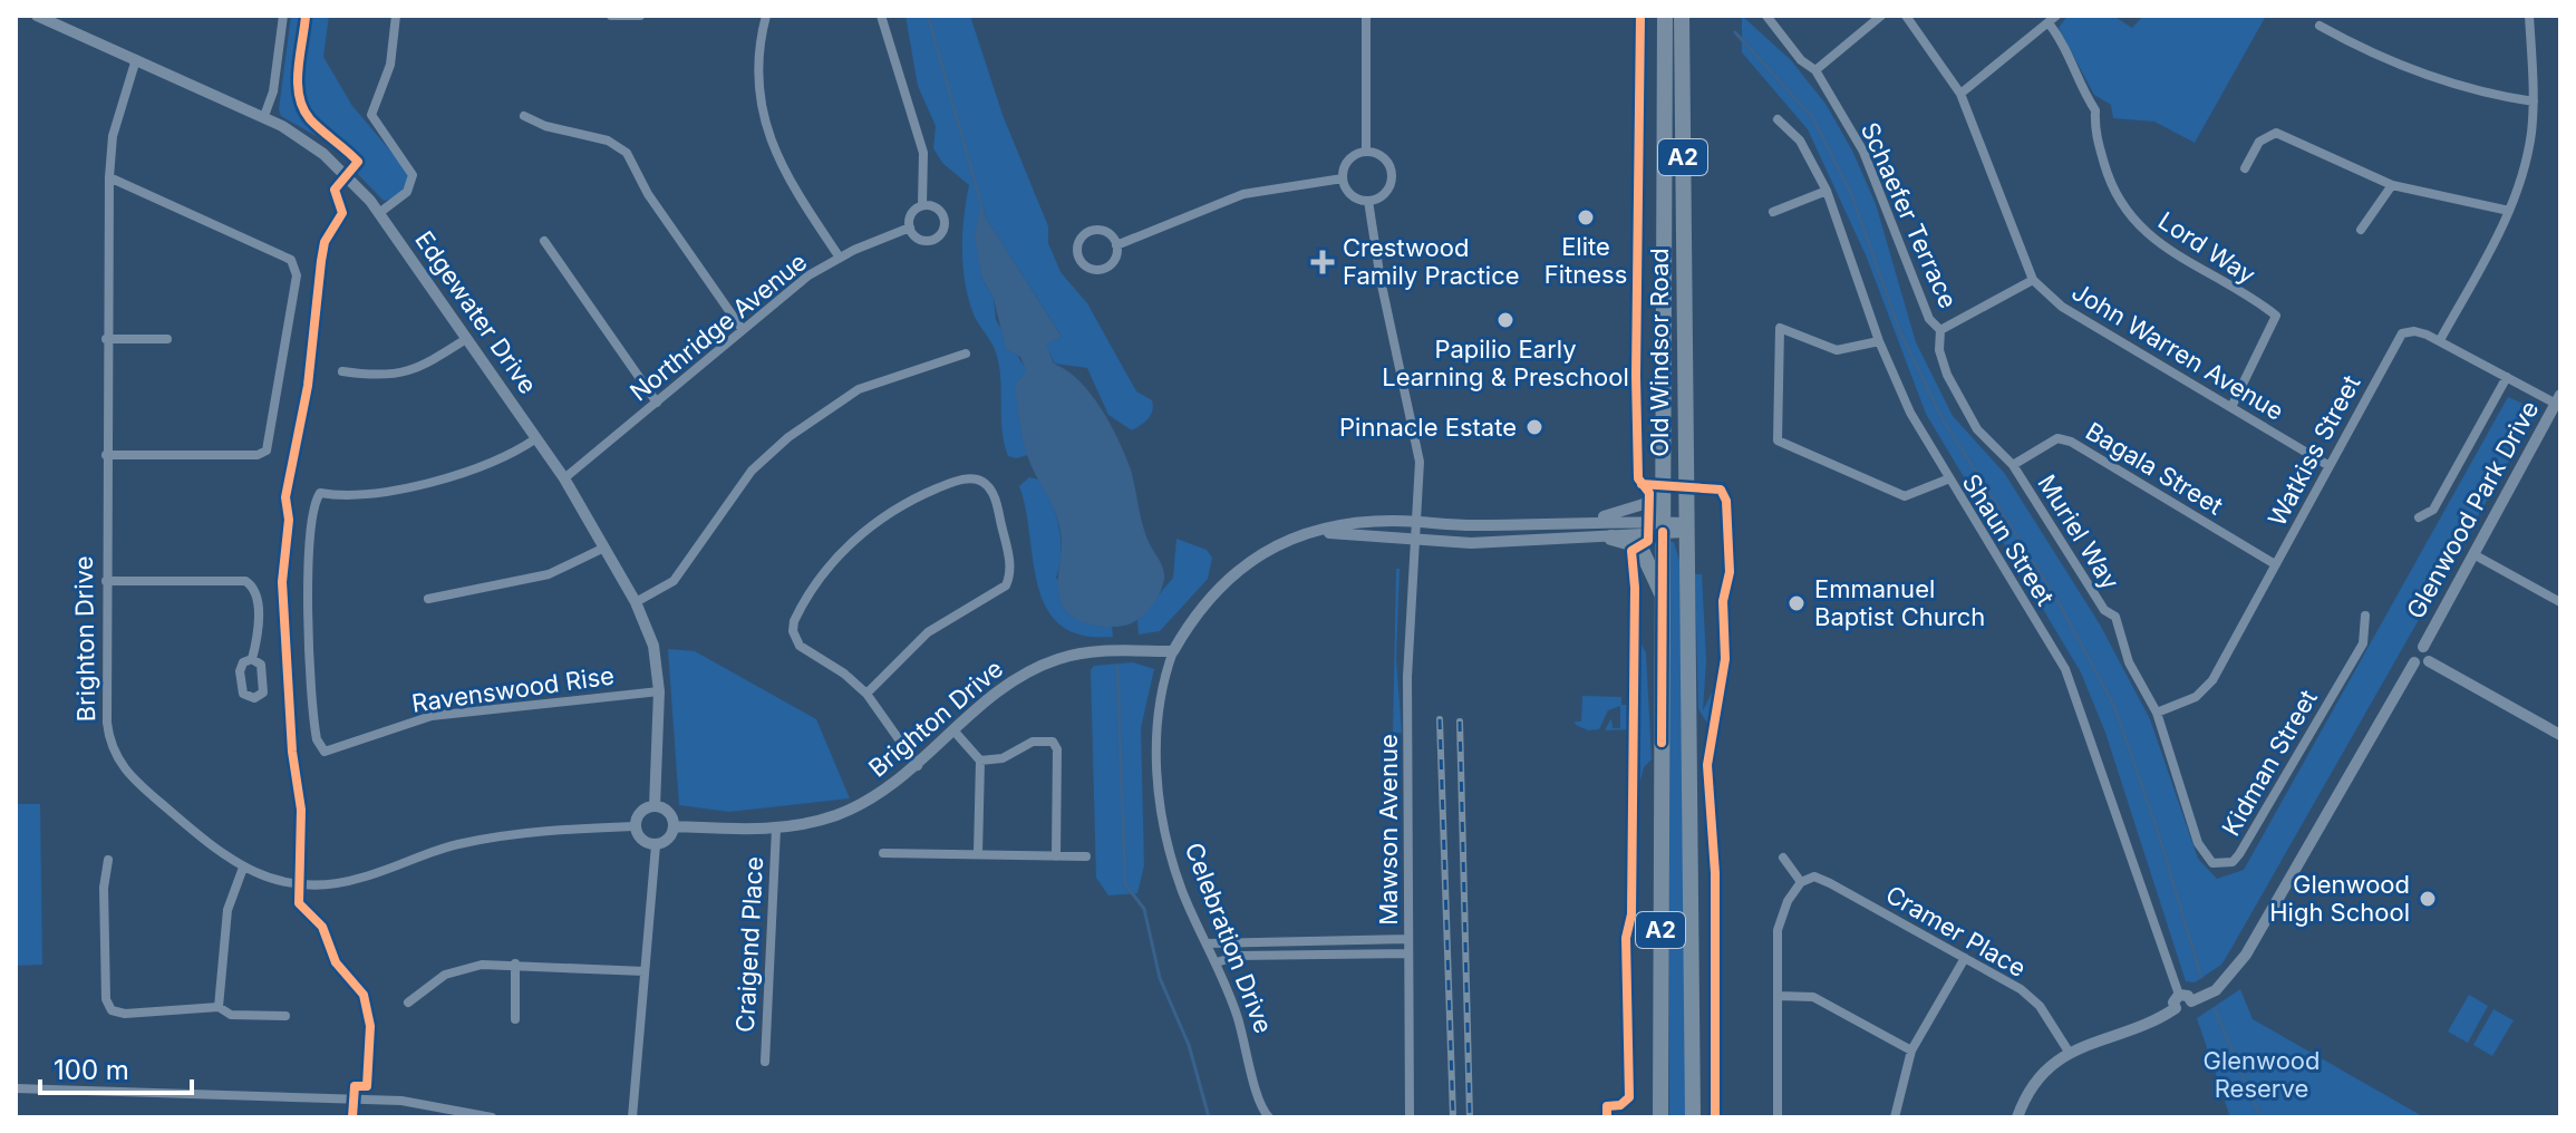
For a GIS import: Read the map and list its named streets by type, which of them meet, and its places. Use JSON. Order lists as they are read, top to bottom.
{
  "streets": {
    "highway": ["A2", "Old Windsor Road"],
    "street": [
      "Schaefer Terrace",
      "Lord Way",
      "Edgewater Drive",
      "Northridge Avenue",
      "John Warren Avenue",
      "Watkiss Street",
      "Bagala Street",
      "Glenwood Park Drive",
      "Muriel Way",
      "Shaun Street",
      "Brighton Drive",
      "Ravenswood Rise",
      "Kidman Street",
      "Mawson Avenue",
      "Cramer Place",
      "Celebration Drive",
      "Craigend Place"
    ]
  },
  "crossings": [
    ["Schaefer Terrace", "Muriel Way"],
    ["Lord Way", "John Warren Avenue"],
    ["Edgewater Drive", "Northridge Avenue"],
    ["Edgewater Drive", "Brighton Drive"],
    ["Edgewater Drive", "Ravenswood Rise"],
    ["John Warren Avenue", "Watkiss Street"],
    ["Old Windsor Road", "Celebration Drive"],
    ["Watkiss Street", "Bagala Street"],
    ["Watkiss Street", "Glenwood Park Drive"],
    ["Watkiss Street", "Kidman Street"],
    ["Bagala Street", "Muriel Way"],
    ["Muriel Way", "Kidman Street"],
    ["Brighton Drive", "Celebration Drive"],
    ["Brighton Drive", "Craigend Place"],
    ["Mawson Avenue", "Celebration Drive"]
  ],
  "parks": ["Glenwood Reserve"],
  "places": {
    "other": [
      "Elite Fitness",
      "Papilio Early Learning & Preschool",
      "Pinnacle Estate",
      "Emmanuel Baptist Church",
      "Glenwood High School"
    ],
    "health": ["Crestwood Family Practice"]
  },
  "scale_bar": "100 m"
}
